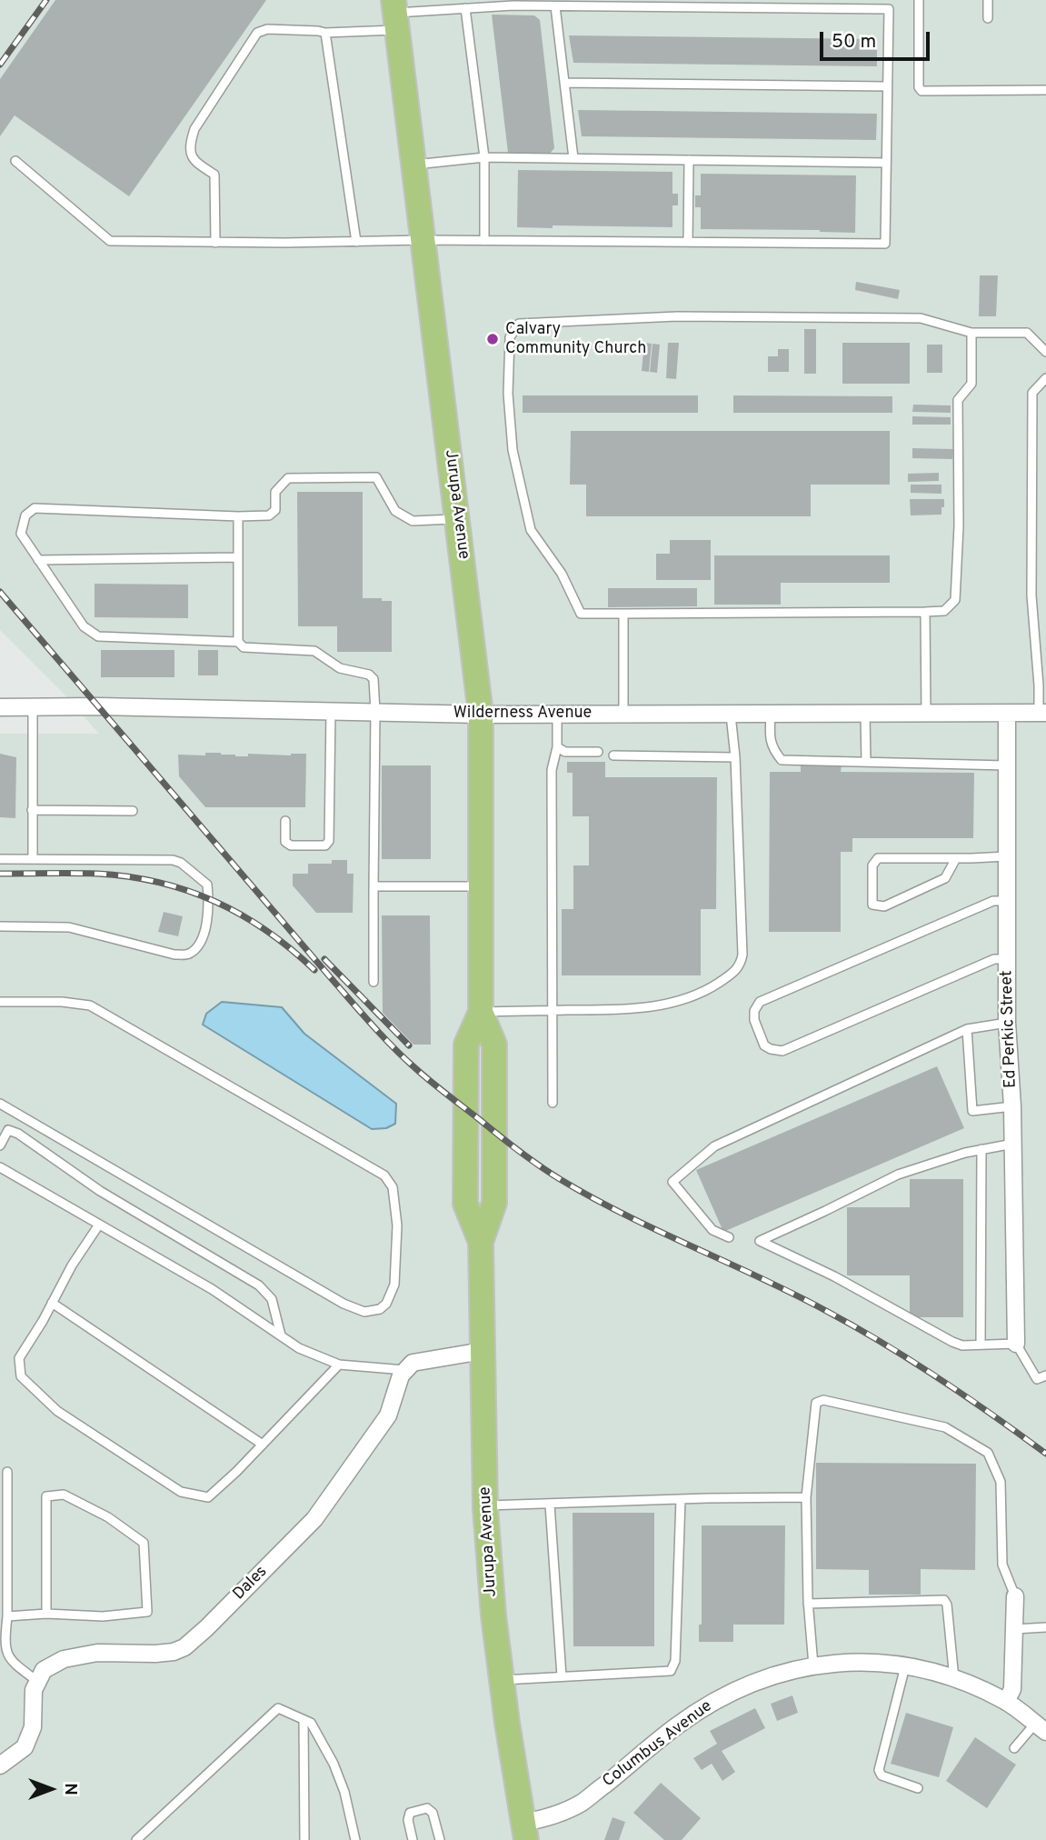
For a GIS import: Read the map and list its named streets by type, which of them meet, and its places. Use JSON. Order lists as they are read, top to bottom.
{
  "streets": {
    "main road": ["Jurupa Avenue"],
    "street": [
      "Wilderness Avenue",
      "Ed Perkic Street",
      "Dales",
      "Columbus Avenue"
    ]
  },
  "crossings": [
    ["Jurupa Avenue", "Wilderness Avenue"],
    ["Jurupa Avenue", "Columbus Avenue"],
    ["Wilderness Avenue", "Ed Perkic Street"]
  ],
  "places": ["Calvary Community Church"],
  "scale_bar": "50 m",
  "north": "right"
}
